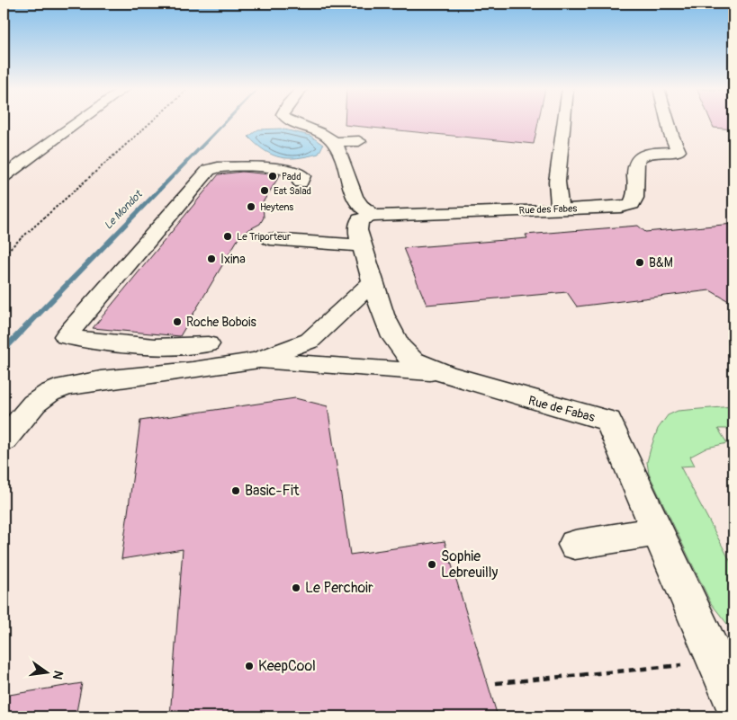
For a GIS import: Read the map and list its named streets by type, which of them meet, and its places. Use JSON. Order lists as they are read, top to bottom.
{
  "streets": {
    "street": ["Rue des Fabes", "Rue de Fabas"]
  },
  "crossings": [
    ["Rue des Fabes", "Rue de Fabas"]
  ],
  "water": ["Le Mondot"],
  "places": [
    "Padd",
    "Eat Salad",
    "Heytens",
    "Le Triporteur",
    "Ixina",
    "B&M",
    "Roche Bobois",
    "Basic-Fit",
    "Sophie Lebreuilly",
    "Le Perchoir",
    "KeepCool"
  ],
  "north": "right"
}
